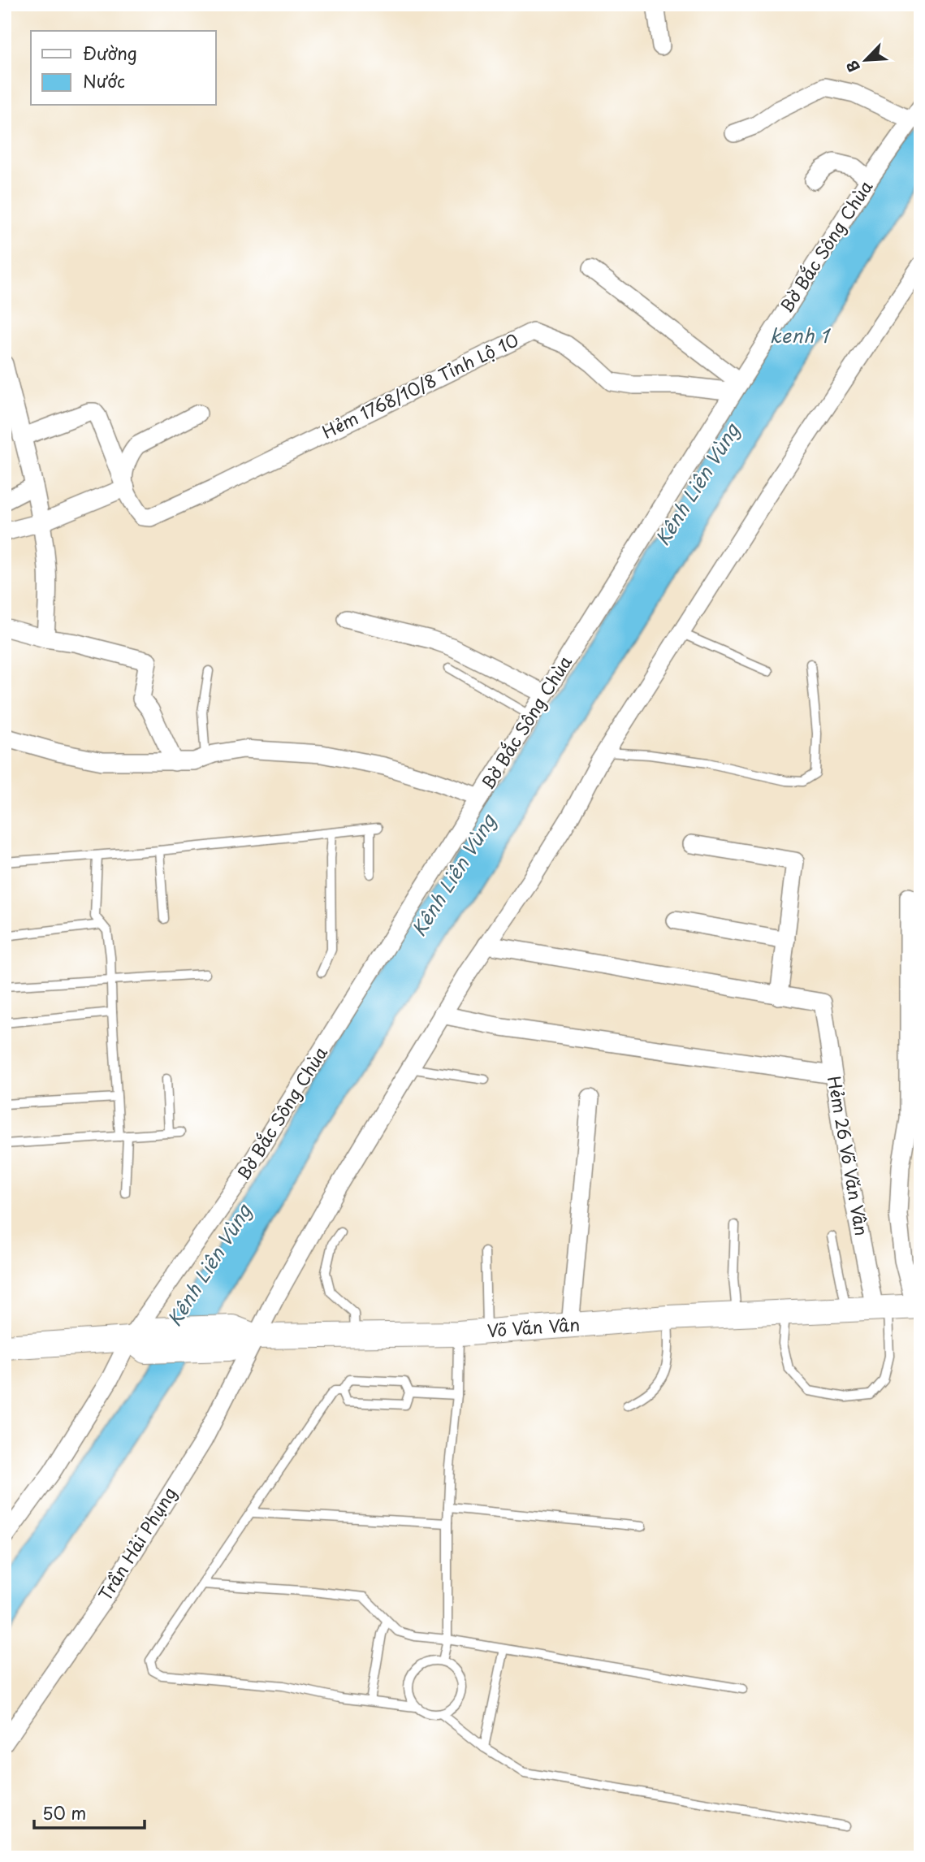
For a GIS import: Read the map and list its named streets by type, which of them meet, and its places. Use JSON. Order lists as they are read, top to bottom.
{
  "streets": {
    "street": [
      "Bờ Bắc Sông Chùa",
      "Hẻm 1768/10/8 Tỉnh Lộ 10",
      "Hẻm 26 Võ Văn Vân",
      "Võ Văn Vân",
      "Trần Hải Phụng"
    ]
  },
  "crossings": [
    ["Bờ Bắc Sông Chùa", "Hẻm 1768/10/8 Tỉnh Lộ 10"],
    ["Bờ Bắc Sông Chùa", "Võ Văn Vân"],
    ["Hẻm 26 Võ Văn Vân", "Võ Văn Vân"],
    ["Võ Văn Vân", "Trần Hải Phụng"]
  ],
  "water": ["kenh 1", "Kênh Liên Vùng"],
  "legend": ["Đường", "Nước"],
  "scale_bar": "50 m",
  "north": "bottom left"
}
